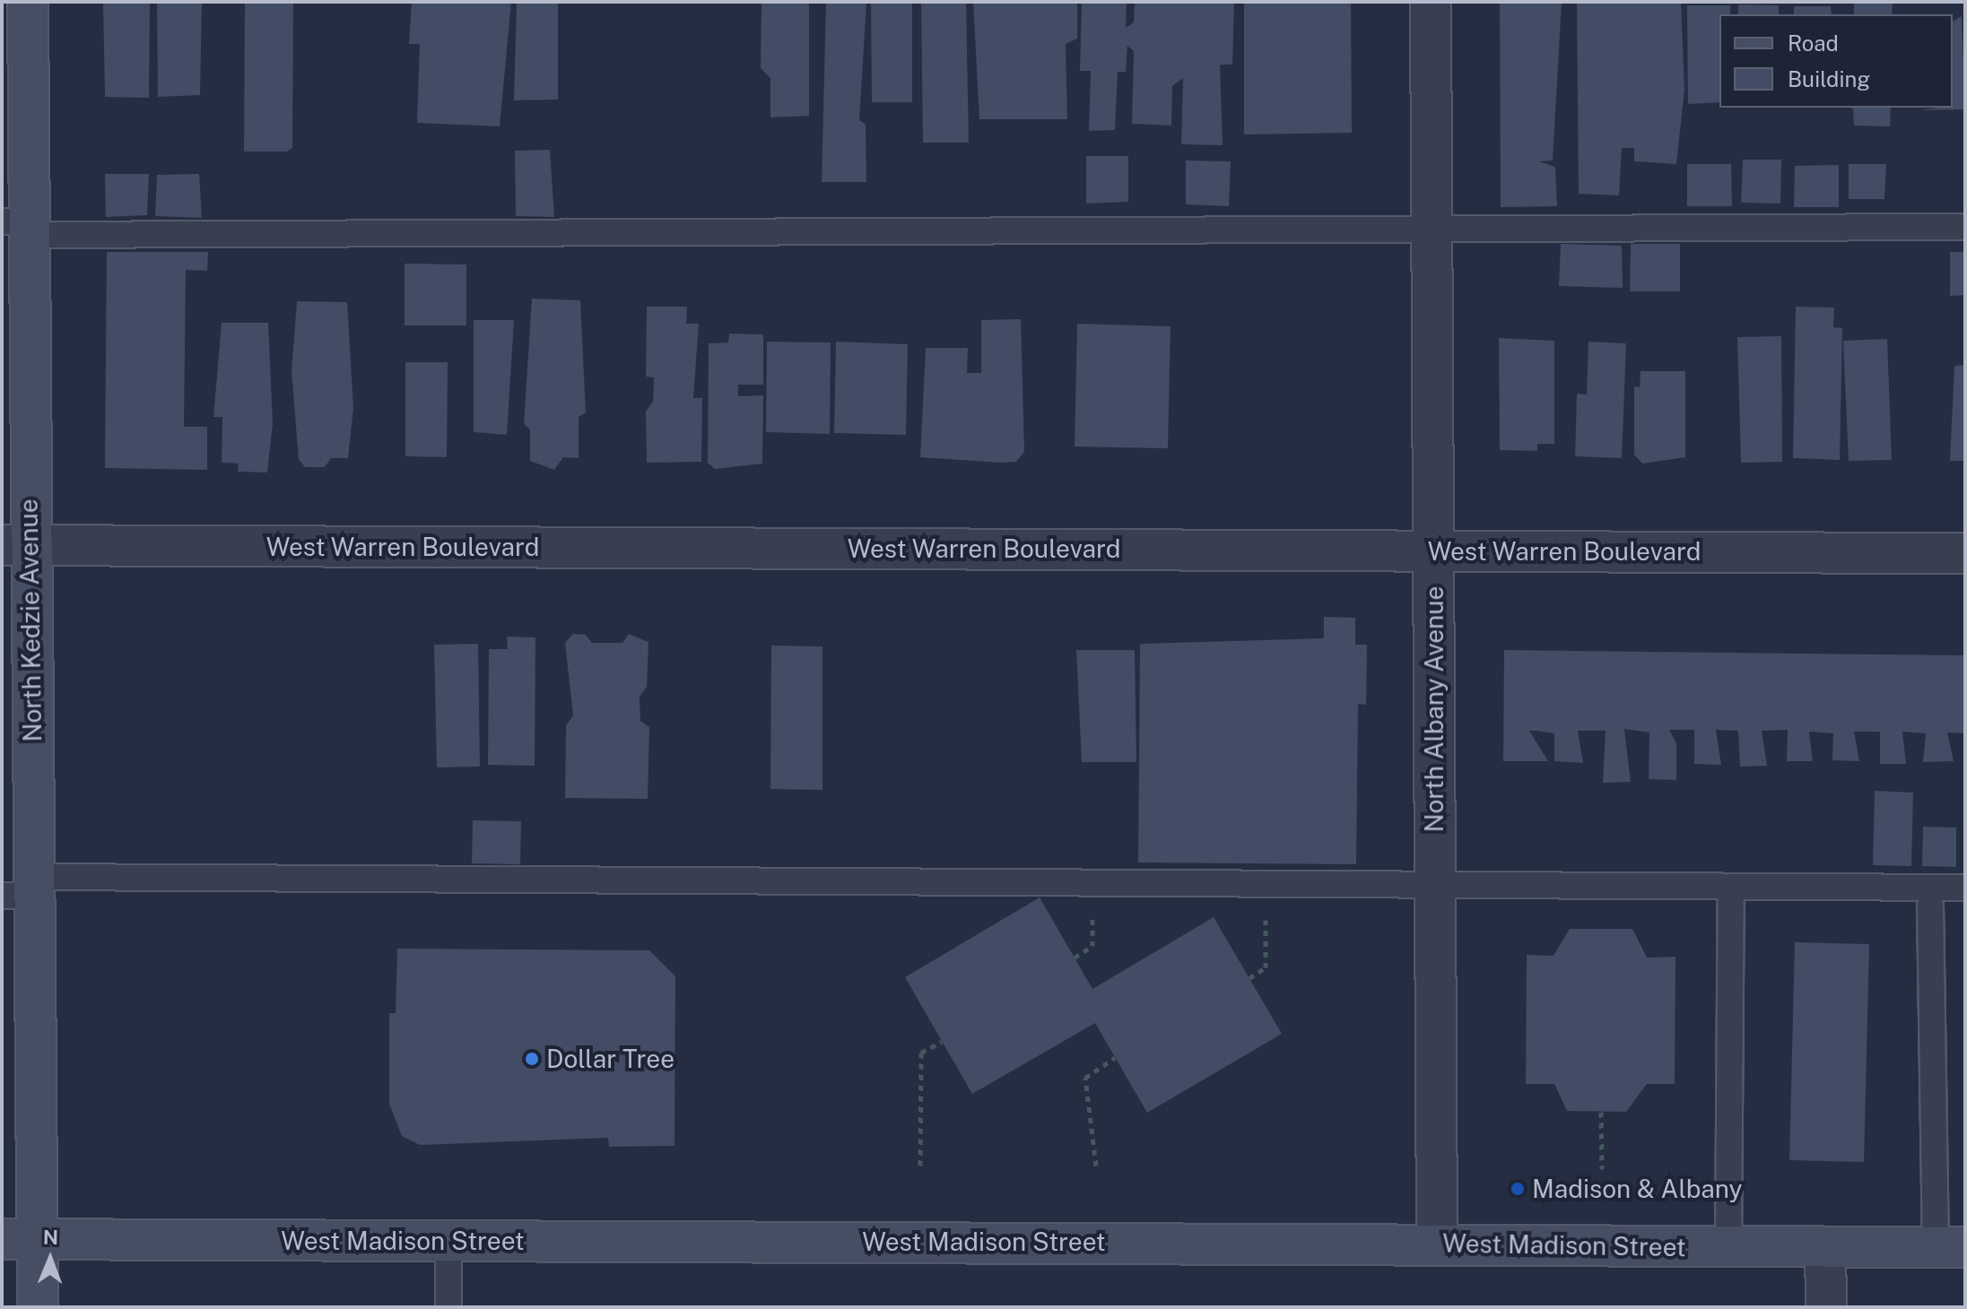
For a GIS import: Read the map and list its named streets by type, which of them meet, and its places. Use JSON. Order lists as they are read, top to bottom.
{
  "streets": {
    "main road": ["North Kedzie Avenue", "West Madison Street"],
    "street": ["West Warren Boulevard", "North Albany Avenue"]
  },
  "crossings": [
    ["West Warren Boulevard", "North Kedzie Avenue"],
    ["West Warren Boulevard", "North Albany Avenue"],
    ["North Kedzie Avenue", "West Madison Street"],
    ["North Albany Avenue", "West Madison Street"]
  ],
  "places": ["Dollar Tree", "Madison & Albany"],
  "legend": ["Road", "Building"],
  "north": "top"
}
